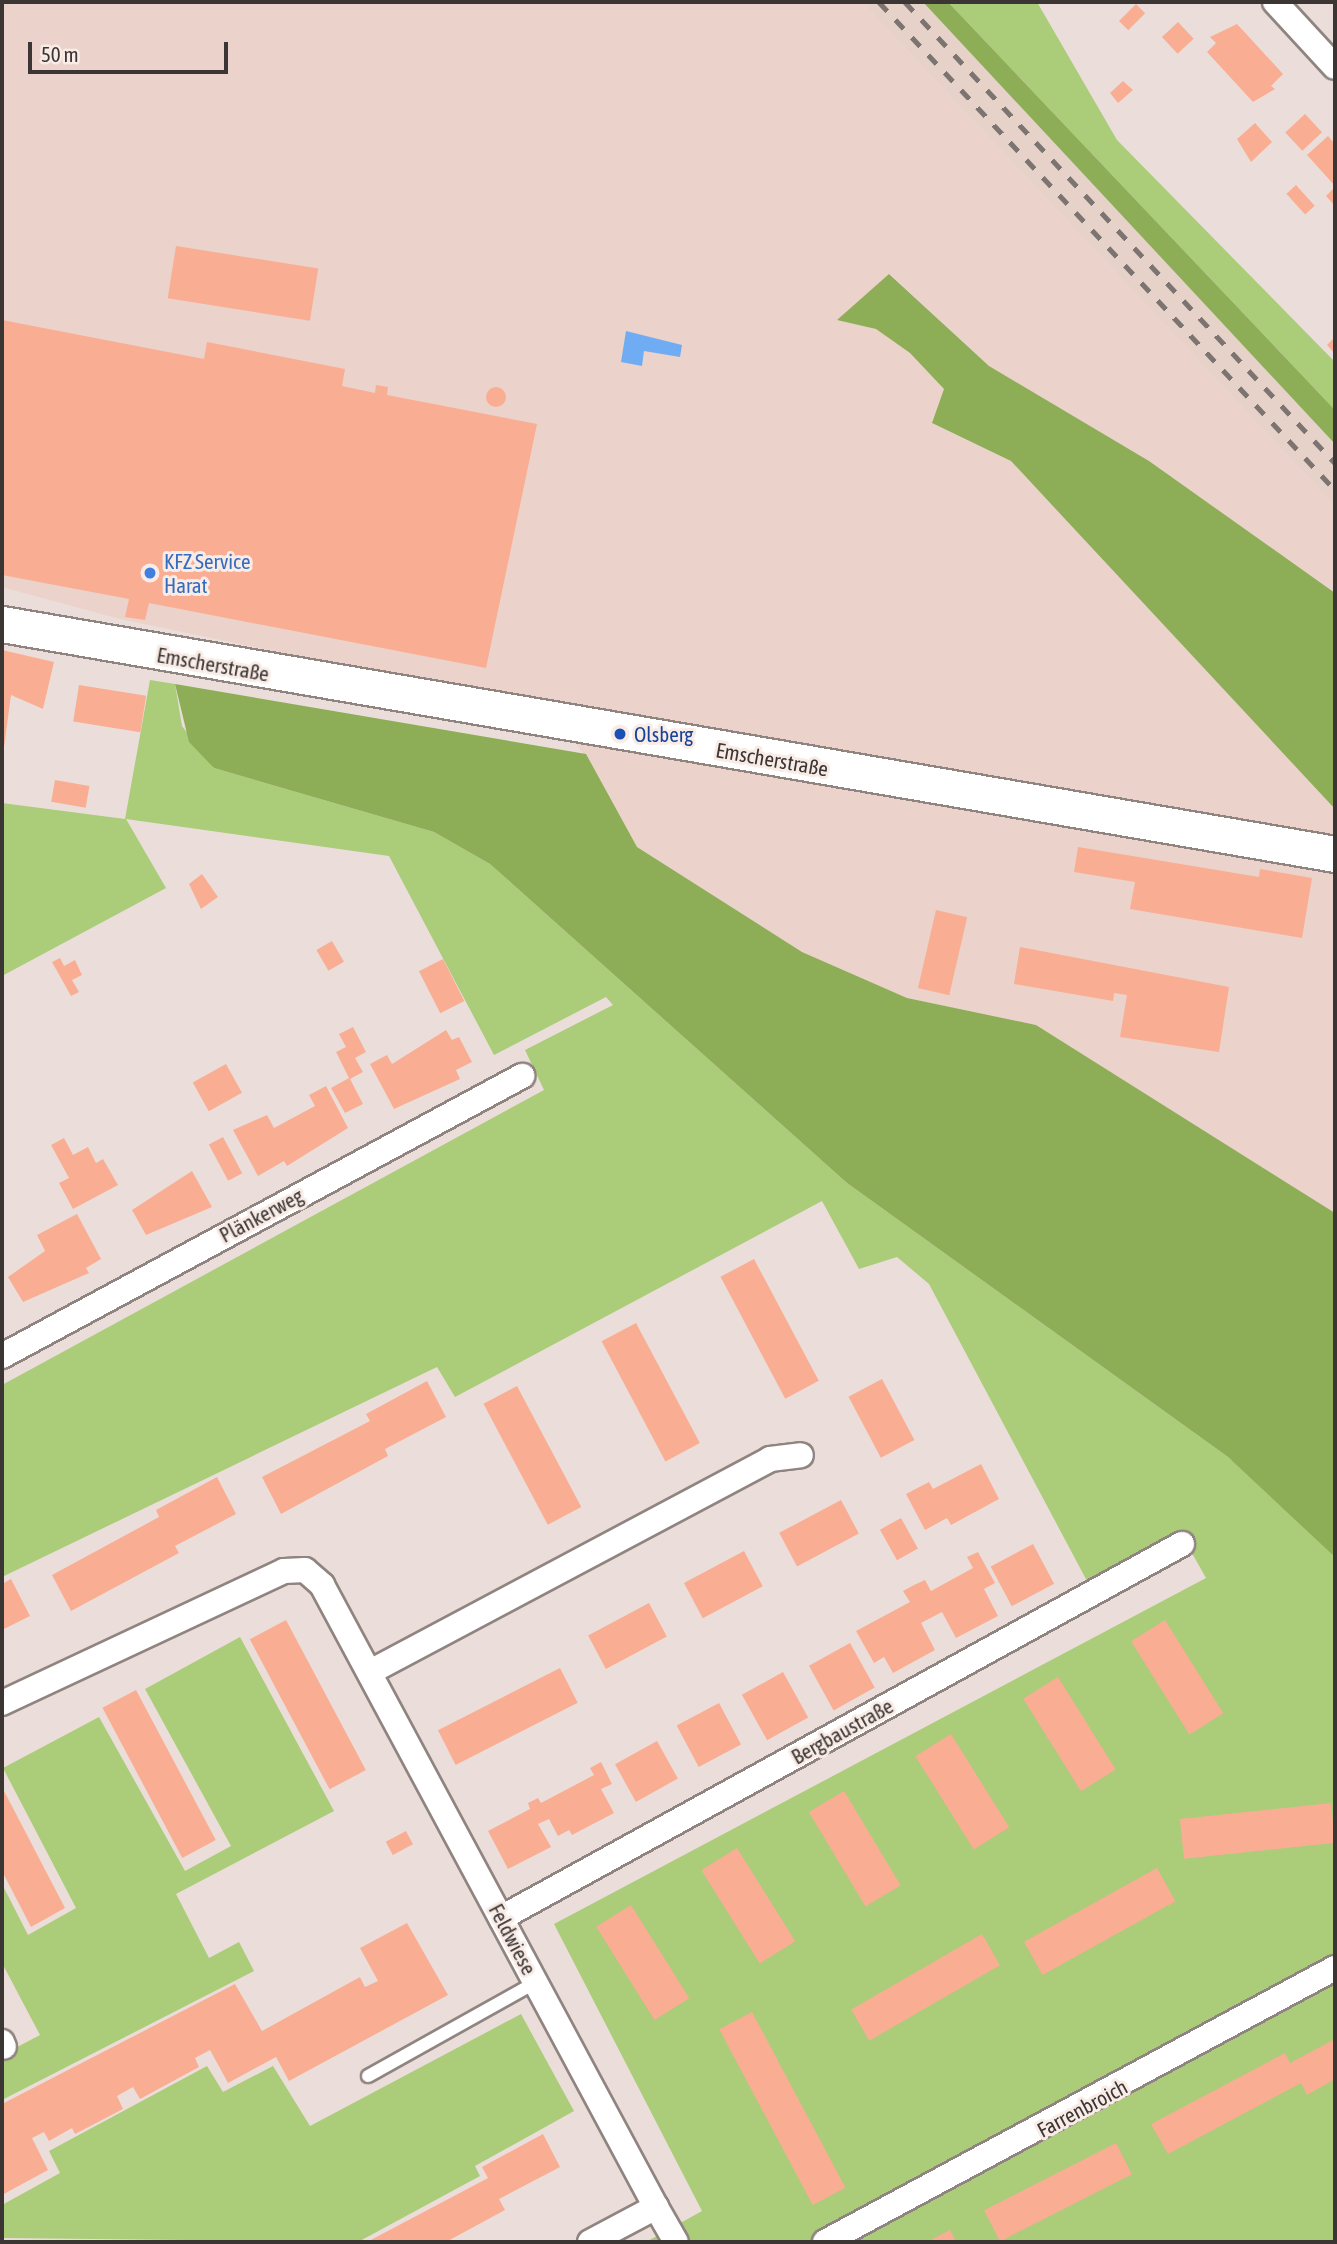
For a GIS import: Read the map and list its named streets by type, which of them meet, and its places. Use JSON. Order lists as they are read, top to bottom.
{
  "streets": {
    "street": [
      "Emscherstraße",
      "Plänkerweg",
      "Bergbaustraße",
      "Feldwiese",
      "Farrenbroich"
    ]
  },
  "crossings": [
    ["Bergbaustraße", "Feldwiese"]
  ],
  "places": ["KFZ Service Harat", "Olsberg"],
  "scale_bar": "50 m"
}
